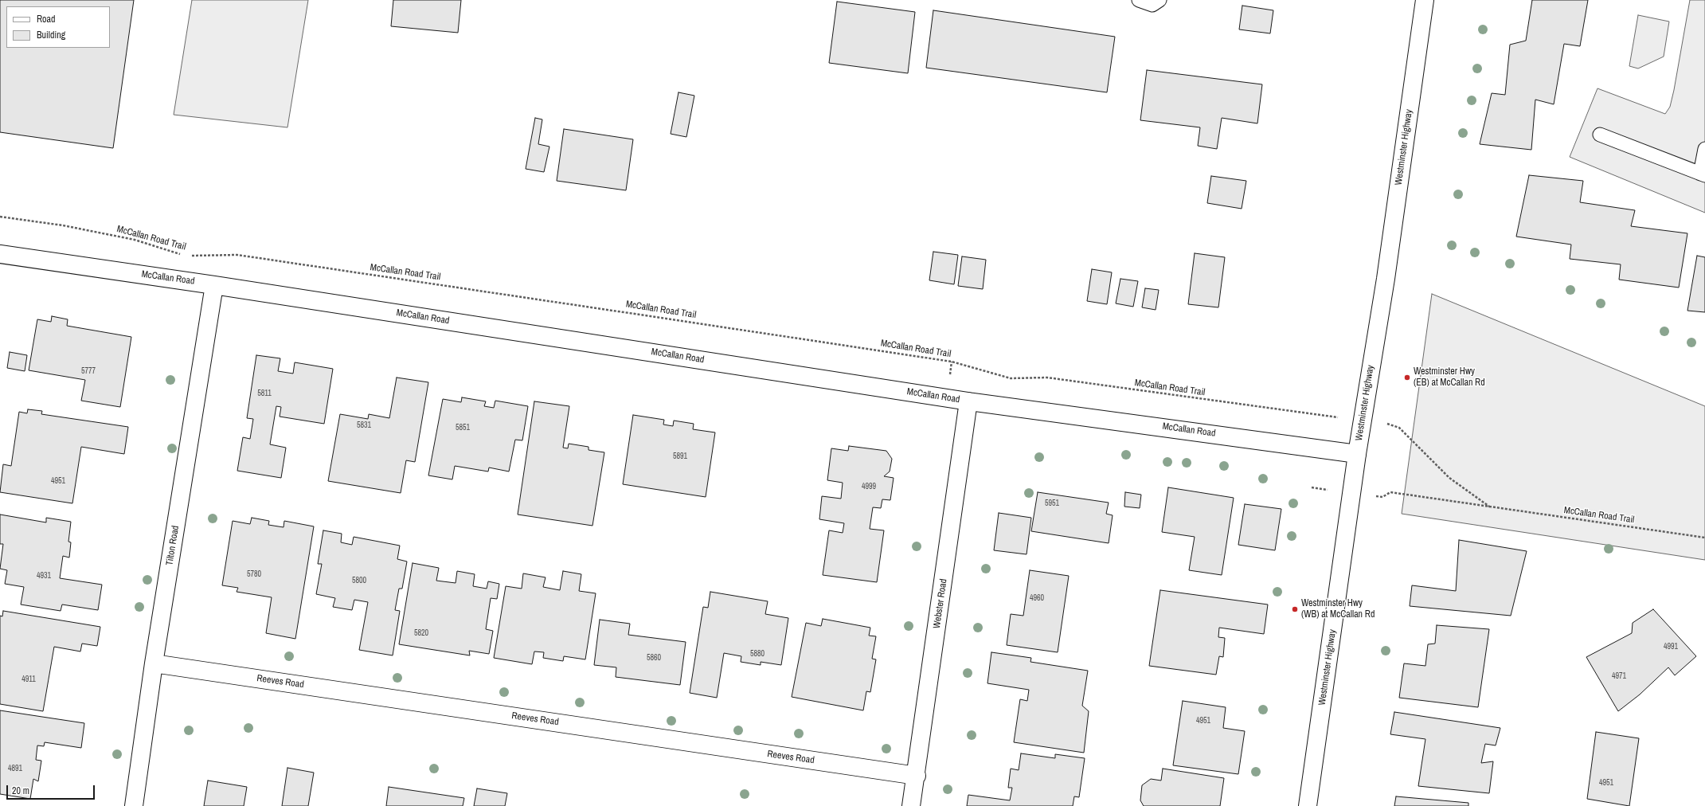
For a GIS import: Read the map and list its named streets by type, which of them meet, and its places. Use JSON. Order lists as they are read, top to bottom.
{
  "streets": {
    "street": [
      "Westminster Highway",
      "McCallan Road",
      "Tilton Road",
      "Webster Road",
      "Reeves Road"
    ],
    "path": ["McCallan Road Trail"]
  },
  "crossings": [
    ["Westminster Highway", "McCallan Road"],
    ["McCallan Road", "Tilton Road"],
    ["McCallan Road", "Webster Road"],
    ["Tilton Road", "Reeves Road"],
    ["Webster Road", "Reeves Road"]
  ],
  "places": ["Westminster Hwy (EB) at McCallan Rd", "Westminster Hwy (WB) at McCallan Rd"],
  "house_numbers": [
    "5777",
    "5811",
    "5831",
    "5851",
    "5891",
    "4951",
    "4999",
    "5951",
    "5780",
    "4931",
    "5800",
    "4960",
    "5820",
    "4991",
    "5880",
    "5860",
    "4971",
    "4911",
    "4951",
    "4891",
    "4951"
  ],
  "legend": ["Road", "Building"],
  "scale_bar": "20 m"
}
